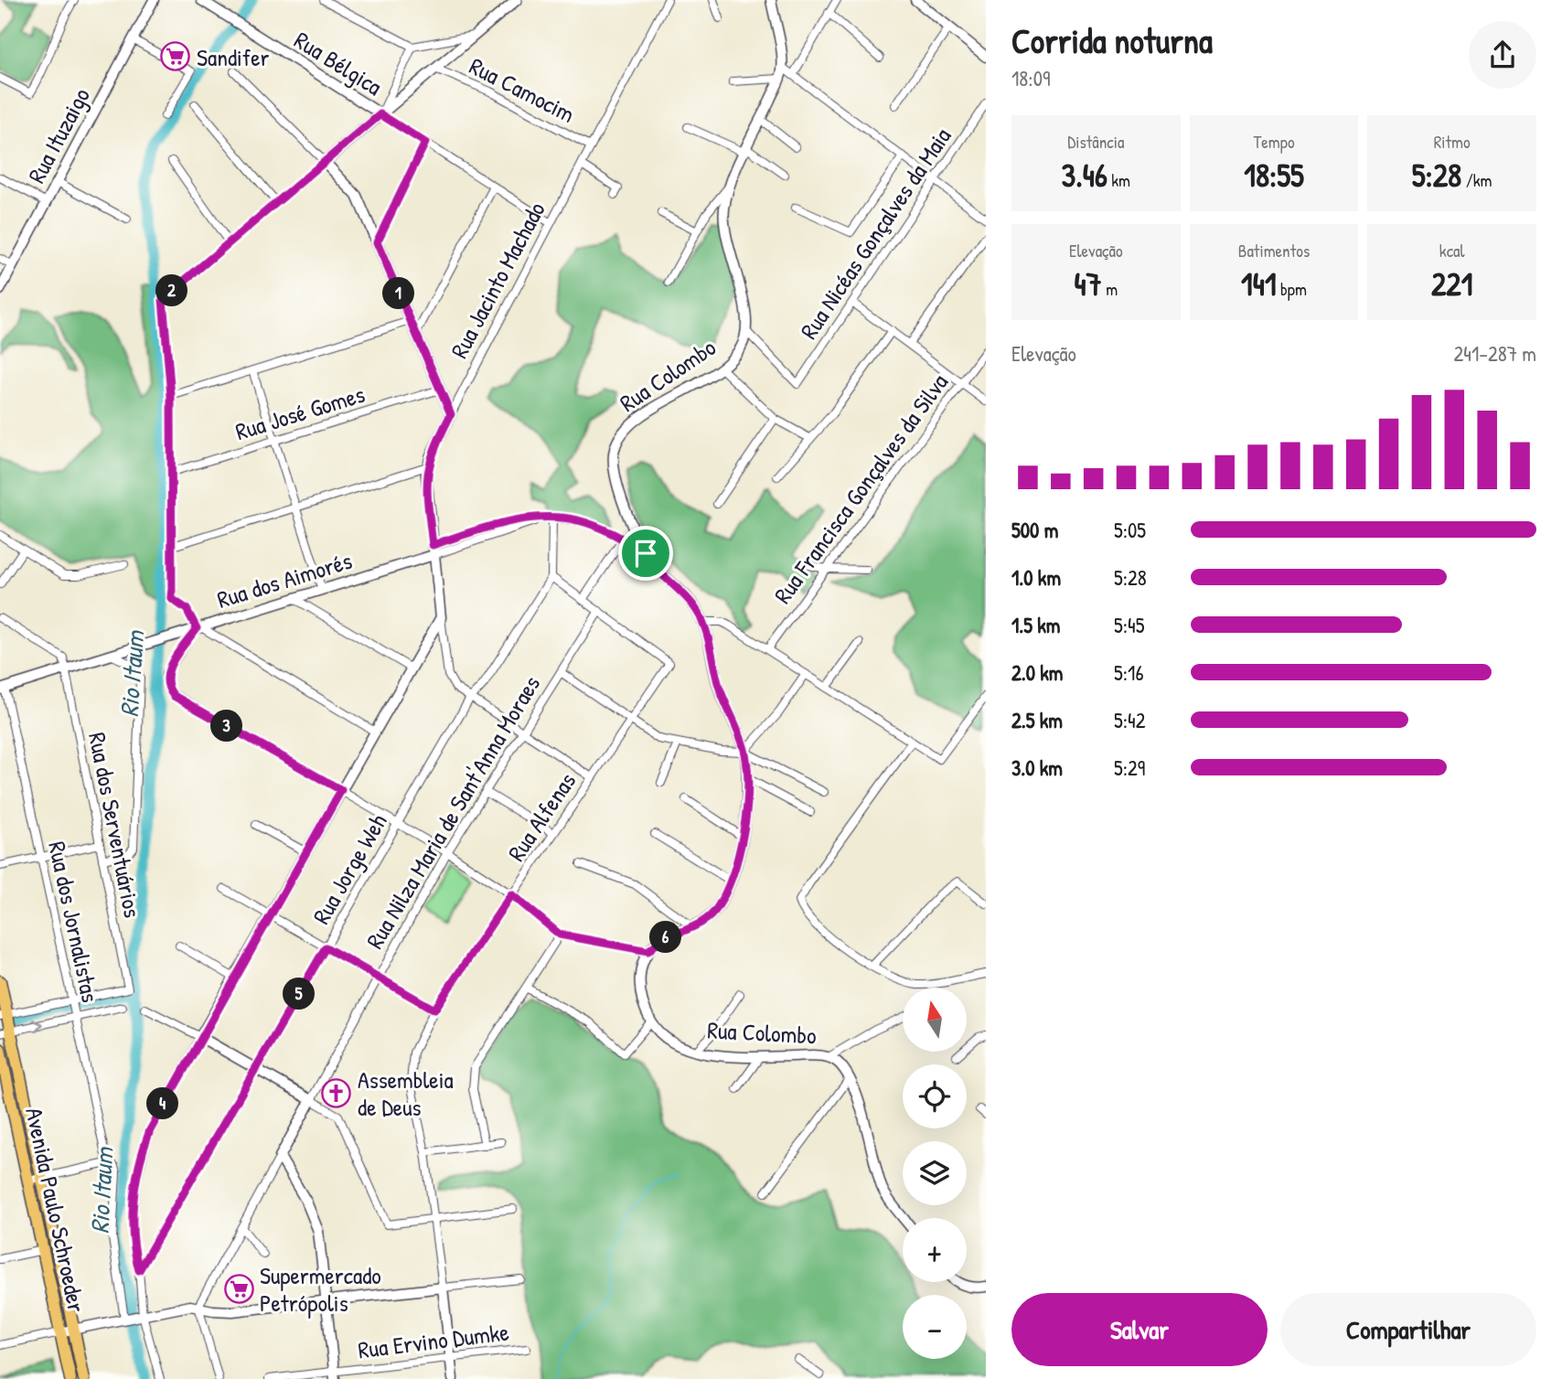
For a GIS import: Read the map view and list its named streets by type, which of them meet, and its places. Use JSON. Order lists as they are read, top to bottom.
{
  "streets": {
    "main road": ["Avenida Paulo Schroeder"],
    "street": [
      "Rua Bélgica",
      "Rua Camocim",
      "Rua Ituzaigo",
      "Rua Nicéas Gonçalves da Maia",
      "Rua Jacinto Machado",
      "Rua Colombo",
      "Rua José Gomes",
      "Rua Francisca Gonçalves da Silva",
      "Rua dos Aimorés",
      "Rua Nilza Maria de Sant'Anna Moraes",
      "Rua Alfenas",
      "Rua dos Serventuários",
      "Rua Jorge Weh",
      "Rua dos Jornalistas",
      "Rua Ervino Dumke"
    ]
  },
  "crossings": [
    ["Rua Bélgica", "Rua Jacinto Machado"],
    ["Rua Camocim", "Rua Jacinto Machado"],
    ["Rua Nicéas Gonçalves da Maia", "Rua Colombo"],
    ["Rua Jacinto Machado", "Rua dos Aimorés"],
    ["Rua Jacinto Machado", "Rua Nilza Maria de Sant'Anna Moraes"],
    ["Rua Jacinto Machado", "Rua Alfenas"],
    ["Rua Jacinto Machado", "Rua Jorge Weh"],
    ["Rua Colombo", "Rua dos Aimorés"],
    ["Rua dos Aimorés", "Rua dos Serventuários"],
    ["Rua dos Aimorés", "Rua dos Jornalistas"],
    ["Rua Nilza Maria de Sant'Anna Moraes", "Rua Alfenas"],
    ["Rua dos Serventuários", "Rua dos Jornalistas"]
  ],
  "water": ["Rio Itaum"],
  "places": {
    "supermarket": ["Sandifer", "Supermercado Petrópolis"],
    "church": ["Assembleia de Deus"]
  },
  "north": "top",
  "page": {
    "heading": ["Corrida noturna", "18:09"],
    "stats": [
      ["Distância", "3.46 km"],
      ["Tempo", "18:55"],
      ["Ritmo", "5:28 /km"],
      ["Elevação", "47 m"],
      ["Batimentos", "141 bpm"],
      ["kcal", "221"]
    ],
    "pins": [
      "2",
      "1",
      "3",
      "6",
      "5",
      "4"
    ],
    "chart": ["Elevação", "241–287 m"],
    "list": [
      {
        "name": "500 m",
        "note": "5:05"
      },
      {
        "name": "1.0 km",
        "note": "5:28"
      },
      {
        "name": "1.5 km",
        "note": "5:45"
      },
      {
        "name": "2.0 km",
        "note": "5:16"
      },
      {
        "name": "2.5 km",
        "note": "5:42"
      },
      {
        "name": "3.0 km",
        "note": "5:29"
      }
    ],
    "map_buttons": ["+", "−"],
    "buttons": ["Salvar", "Compartilhar"]
  }
}
